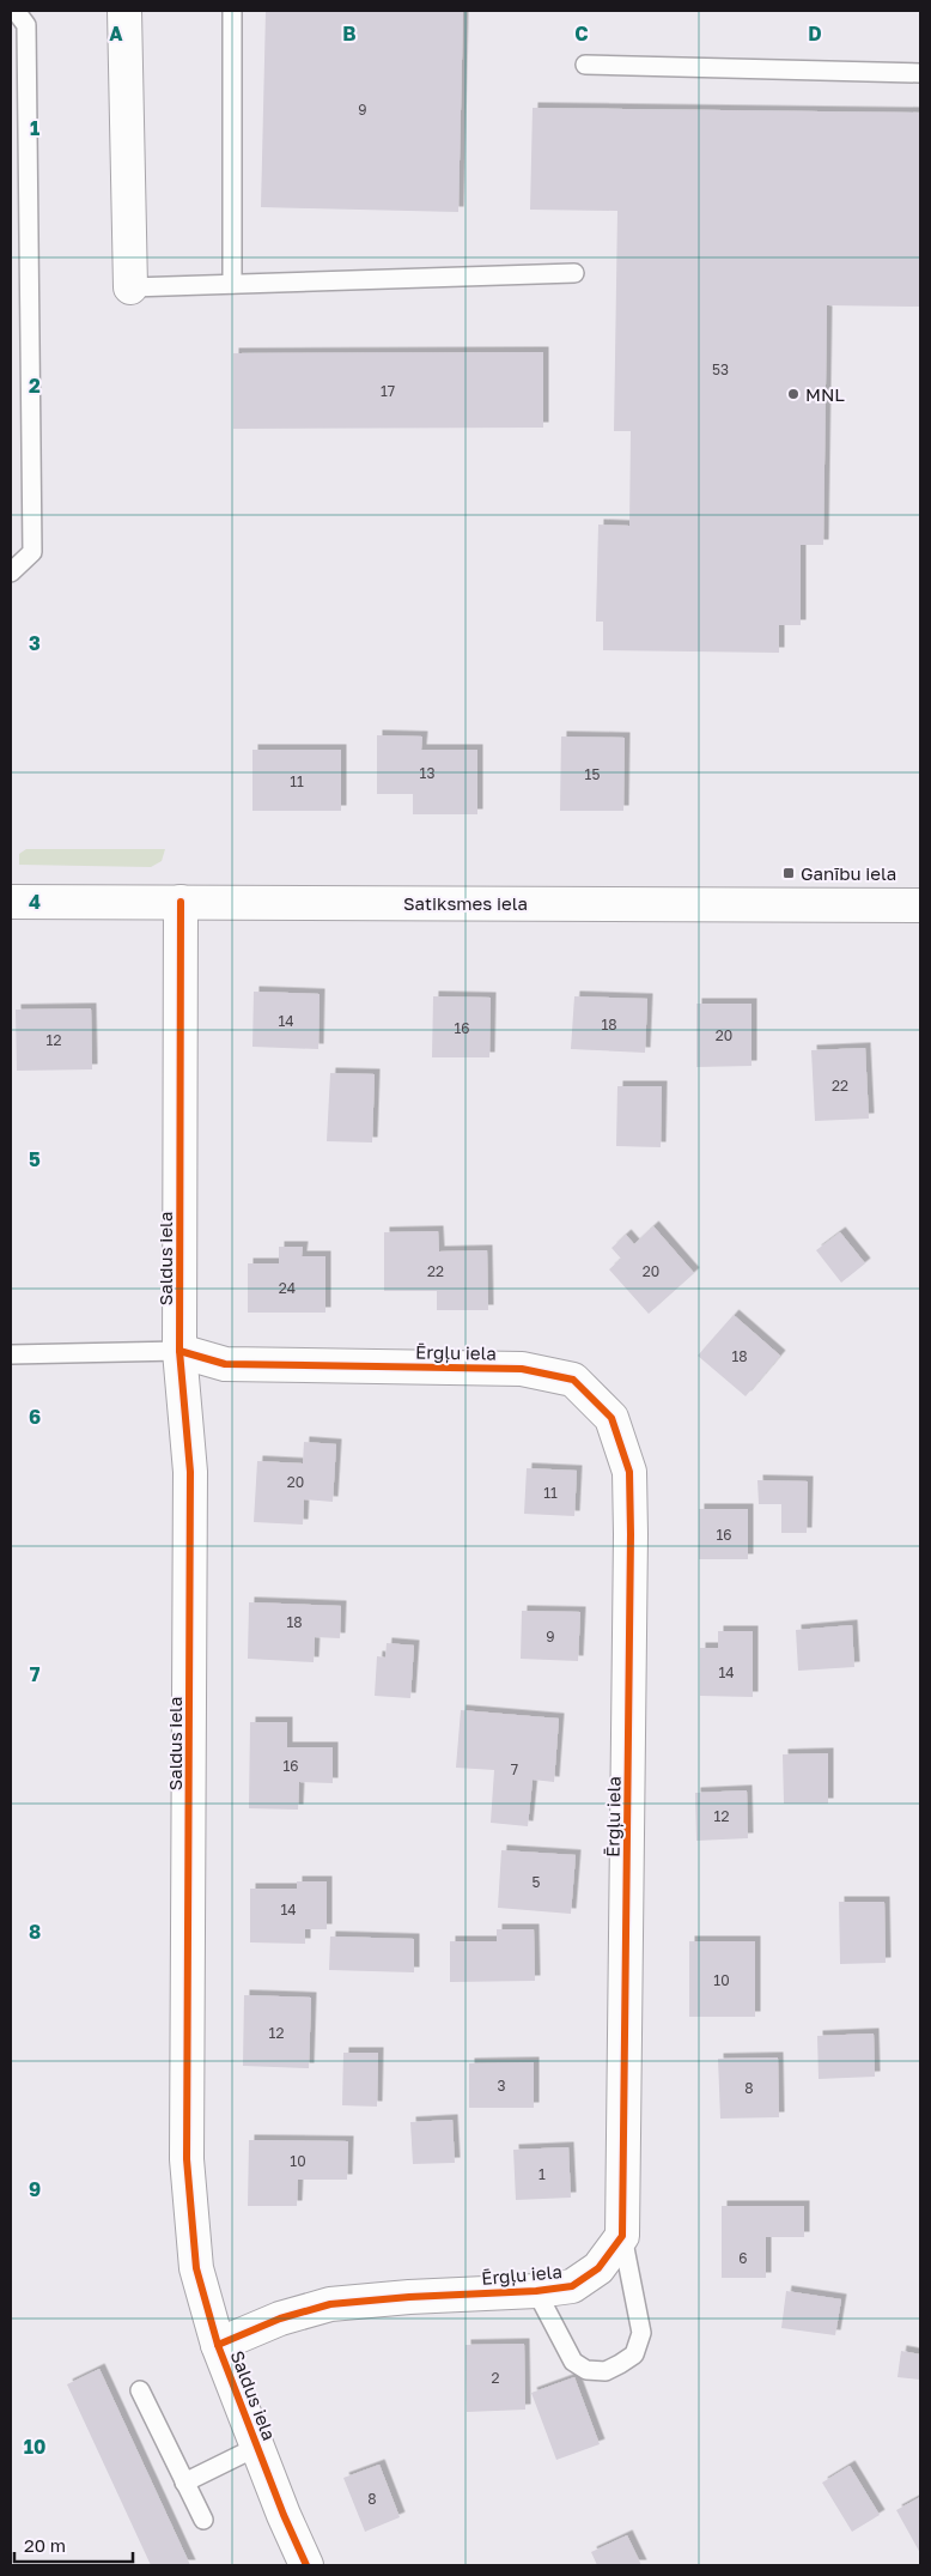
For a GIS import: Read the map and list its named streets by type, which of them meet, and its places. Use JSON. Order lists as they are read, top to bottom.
{
  "streets": {
    "street": ["Satiksmes iela", "Saldus iela", "Ērgļu iela"]
  },
  "crossings": [
    ["Satiksmes iela", "Saldus iela"],
    ["Saldus iela", "Ērgļu iela"]
  ],
  "places": {
    "other": ["MNL"],
    "transit": ["Ganību iela"]
  },
  "house_numbers": [
    "9",
    "53",
    "17",
    "13",
    "15",
    "11",
    "14",
    "18",
    "16",
    "20",
    "12",
    "22",
    "22",
    "20",
    "24",
    "18",
    "20",
    "11",
    "16",
    "18",
    "9",
    "14",
    "16",
    "7",
    "12",
    "5",
    "14",
    "10",
    "12",
    "3",
    "8",
    "10",
    "1",
    "6",
    "2",
    "8"
  ],
  "scale_bar": "20 m",
  "grid": {
    "columns": [
      "A",
      "B",
      "C",
      "D"
    ],
    "rows": [
      "1",
      "2",
      "3",
      "4",
      "5",
      "6",
      "7",
      "8",
      "9",
      "10"
    ]
  }
}
